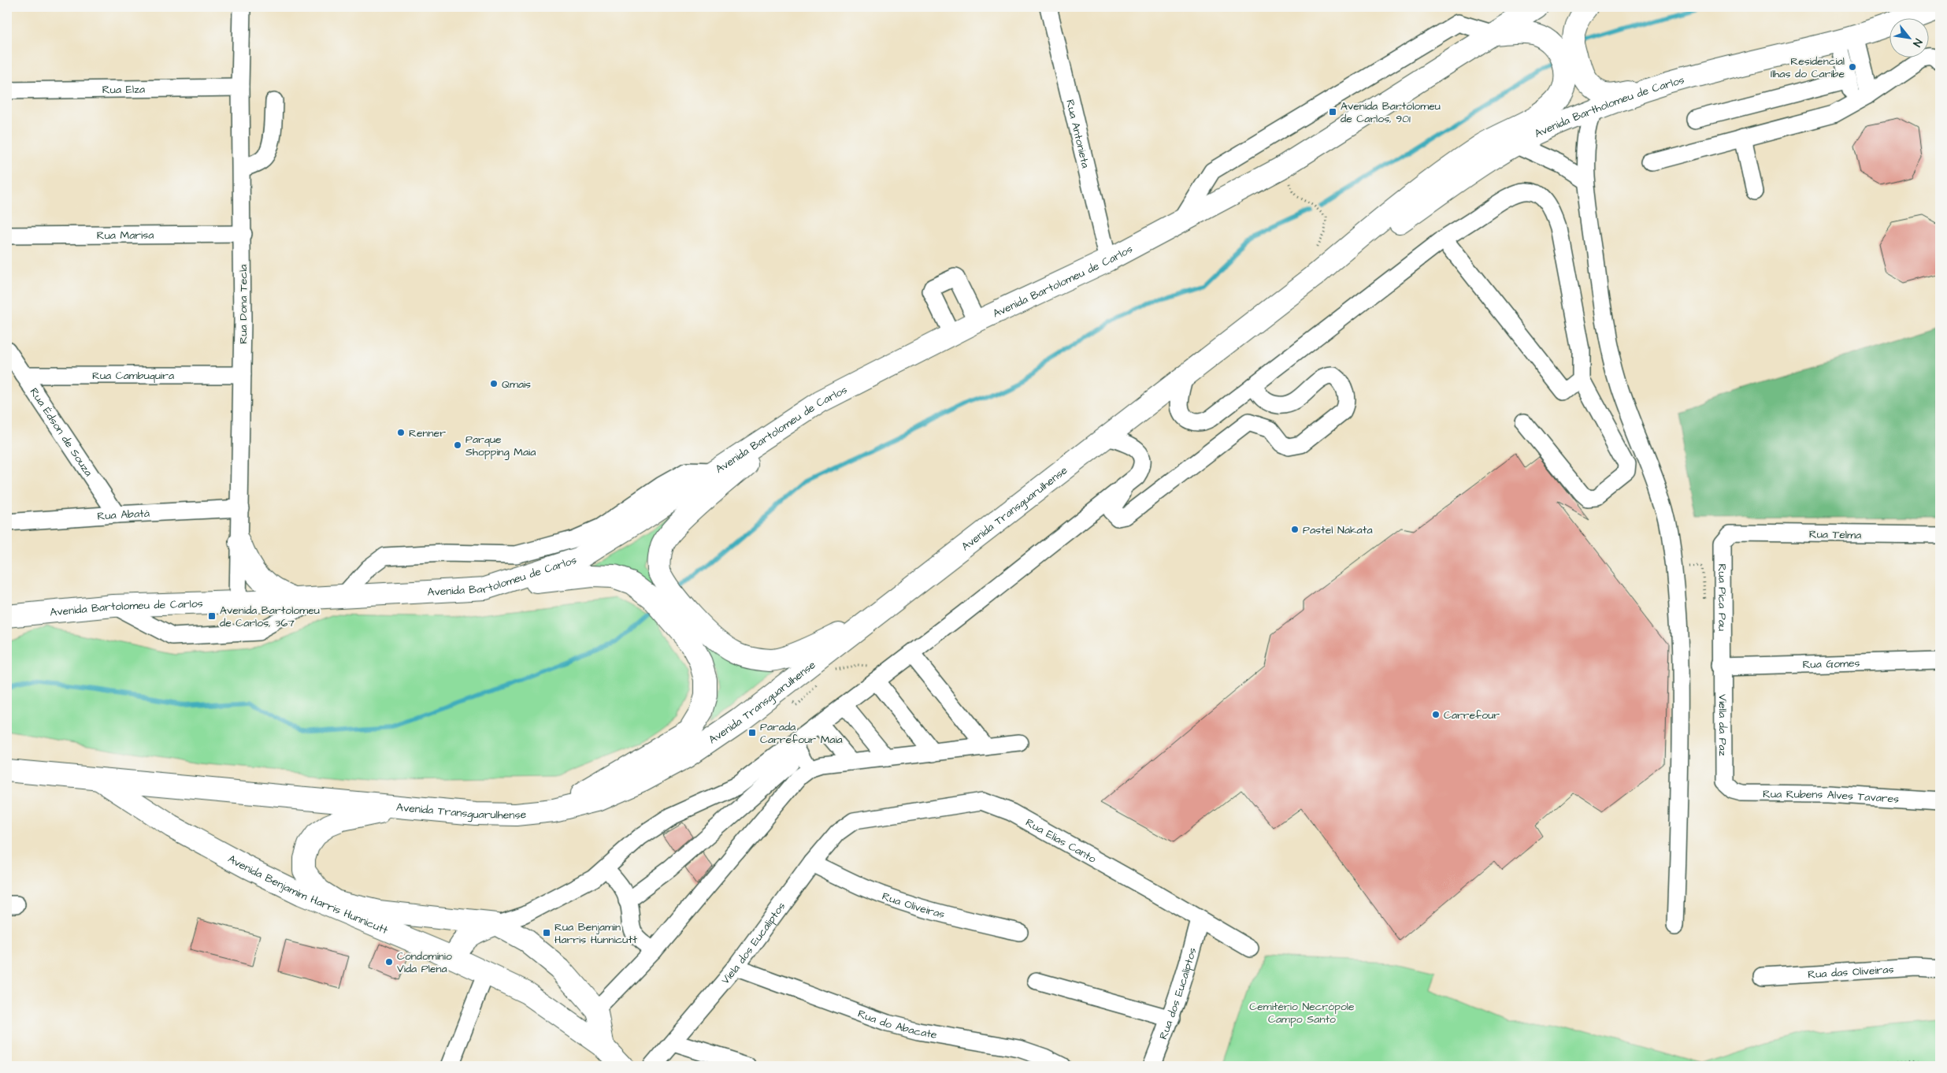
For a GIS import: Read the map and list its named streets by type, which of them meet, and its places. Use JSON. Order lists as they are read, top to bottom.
{
  "streets": {
    "main road": [
      "Avenida Bartholomeu de Carlos",
      "Avenida Bartolomeu de Carlos",
      "Avenida Transguarulhense",
      "Avenida Benjamim Harris Hunnicutt"
    ],
    "street": [
      "Rua Elza",
      "Rua Antonieta",
      "Rua Marisa",
      "Rua Dona Tecla",
      "Rua Cambuquira",
      "Rua Édson de Souza",
      "Rua Abatá",
      "Rua Telma",
      "Rua Pica Pau",
      "Rua Gomes",
      "Viella da Paz",
      "Rua Rubens Alves Tavares",
      "Rua Elias Canto",
      "Rua Oliveiras",
      "Viela dos Eucaliptos",
      "Rua das Oliveiras",
      "Rua dos Eucaliptos",
      "Rua do Abacate"
    ]
  },
  "crossings": [
    ["Rua Elza", "Rua Dona Tecla"],
    ["Avenida Bartholomeu de Carlos", "Avenida Transguarulhense"],
    ["Rua Antonieta", "Avenida Bartolomeu de Carlos"],
    ["Rua Marisa", "Rua Dona Tecla"],
    ["Avenida Bartolomeu de Carlos", "Rua Dona Tecla"],
    ["Rua Dona Tecla", "Rua Cambuquira"],
    ["Rua Dona Tecla", "Rua Abatá"],
    ["Rua Cambuquira", "Rua Édson de Souza"],
    ["Rua Édson de Souza", "Rua Abatá"],
    ["Avenida Transguarulhense", "Avenida Benjamim Harris Hunnicutt"],
    ["Rua Telma", "Rua Pica Pau"],
    ["Rua Pica Pau", "Rua Gomes"],
    ["Rua Pica Pau", "Viella da Paz"],
    ["Rua Gomes", "Viella da Paz"],
    ["Viella da Paz", "Rua Rubens Alves Tavares"],
    ["Rua Elias Canto", "Viela dos Eucaliptos"],
    ["Rua Elias Canto", "Rua dos Eucaliptos"],
    ["Rua Oliveiras", "Viela dos Eucaliptos"],
    ["Viela dos Eucaliptos", "Rua do Abacate"]
  ],
  "parks": ["Cemitério Necrópole Campo Santo"],
  "places": {
    "other": [
      "Residencial Ilhas do Caribe",
      "Qmais",
      "Renner",
      "Parque Shopping Maia",
      "Pastel Nakata",
      "Carrefour",
      "Condomínio Vida Plena"
    ],
    "transit": [
      "Avenida Bartolomeu de Carlos, 901",
      "Avenida Bartolomeu de Carlos, 367",
      "Parada Carrefour Maia",
      "Rua Benjamin Harris Hunnicutt"
    ]
  },
  "north": "bottom right"
}
